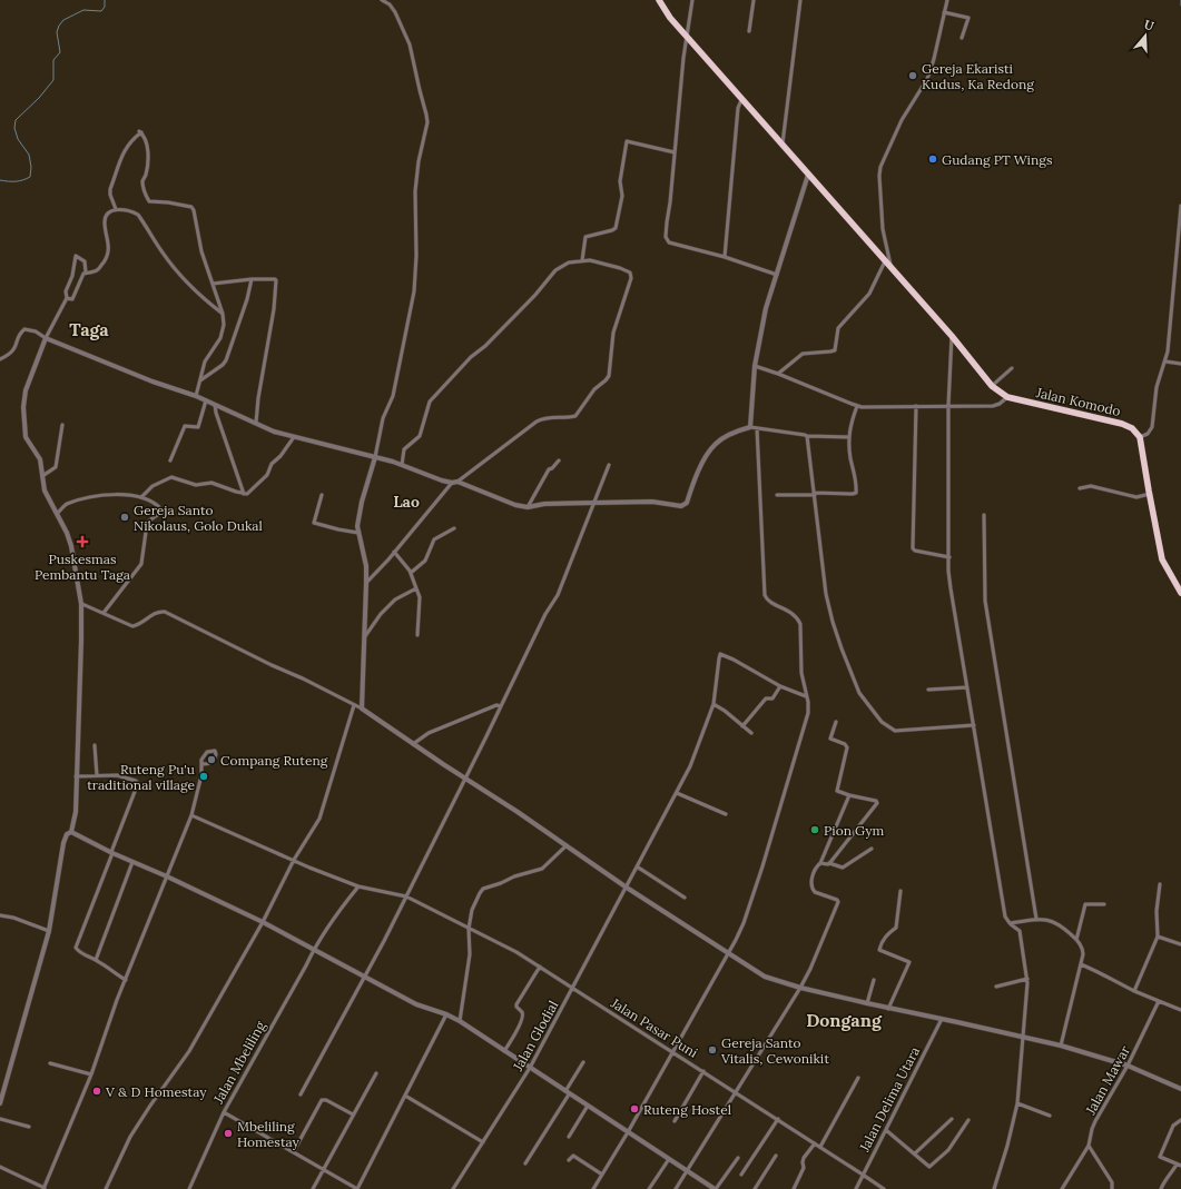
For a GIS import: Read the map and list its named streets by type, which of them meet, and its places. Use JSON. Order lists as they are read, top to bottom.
{
  "streets": {
    "highway": ["Jalan Komodo"],
    "street": [
      "Jalan Pasar Puni",
      "Jalan Glodial",
      "Jalan Mbeliling",
      "Jalan Mawar",
      "Jalan Delima Utara"
    ]
  },
  "crossings": [
    ["Jalan Pasar Puni", "Jalan Glodial"],
    ["Jalan Pasar Puni", "Jalan Mbeliling"],
    ["Jalan Pasar Puni", "Jalan Delima Utara"]
  ],
  "districts": ["Taga", "Lao", "Dongang"],
  "places": {
    "other": [
      "Gereja Ekaristi Kudus, Ka Redong",
      "Gudang PT Wings",
      "Gereja Santo Nikolaus, Golo Dukal",
      "Compang Ruteng",
      "Ruteng Pu'u traditional village",
      "Pion Gym",
      "Gereja Santo Vitalis, Cewonikit",
      "V & D Homestay",
      "Ruteng Hostel",
      "Mbeliling Homestay"
    ],
    "health": ["Puskesmas Pembantu Taga"]
  },
  "north": "top"
}
